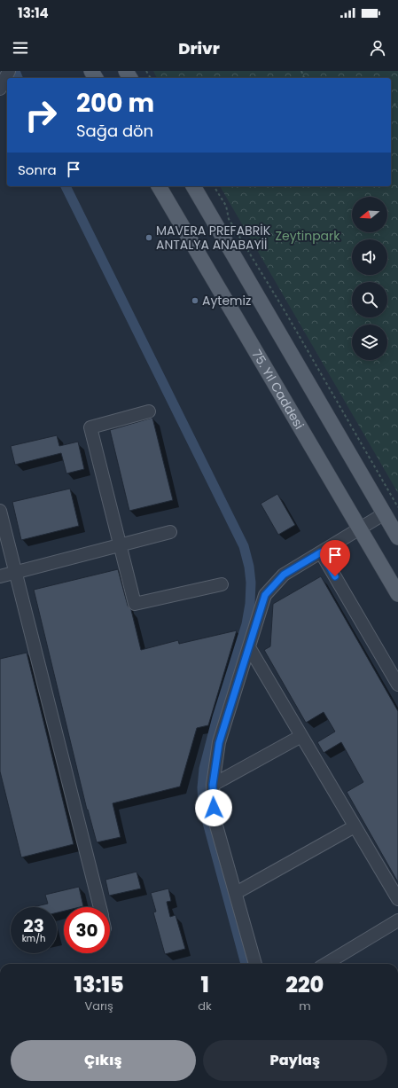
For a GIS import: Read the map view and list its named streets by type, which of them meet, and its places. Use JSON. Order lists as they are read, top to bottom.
{
  "streets": {
    "main road": ["75. Yıl Caddesi"]
  },
  "parks": ["Zeytinpark"],
  "places": ["MAVERA PREFABRİK ANTALYA ANABAYİİ", "Aytemiz"],
  "north": "left",
  "page": {
    "status": "13:14",
    "header": "Drivr",
    "turn": ["200 m", "Sağa dön"],
    "then": "Sonra",
    "speed": "23 km/h",
    "limit": "30",
    "eta": [
      "13:15",
      "Varış",
      "1",
      "dk",
      "220",
      "m"
    ],
    "buttons": ["Çıkış", "Paylaş"]
  }
}
